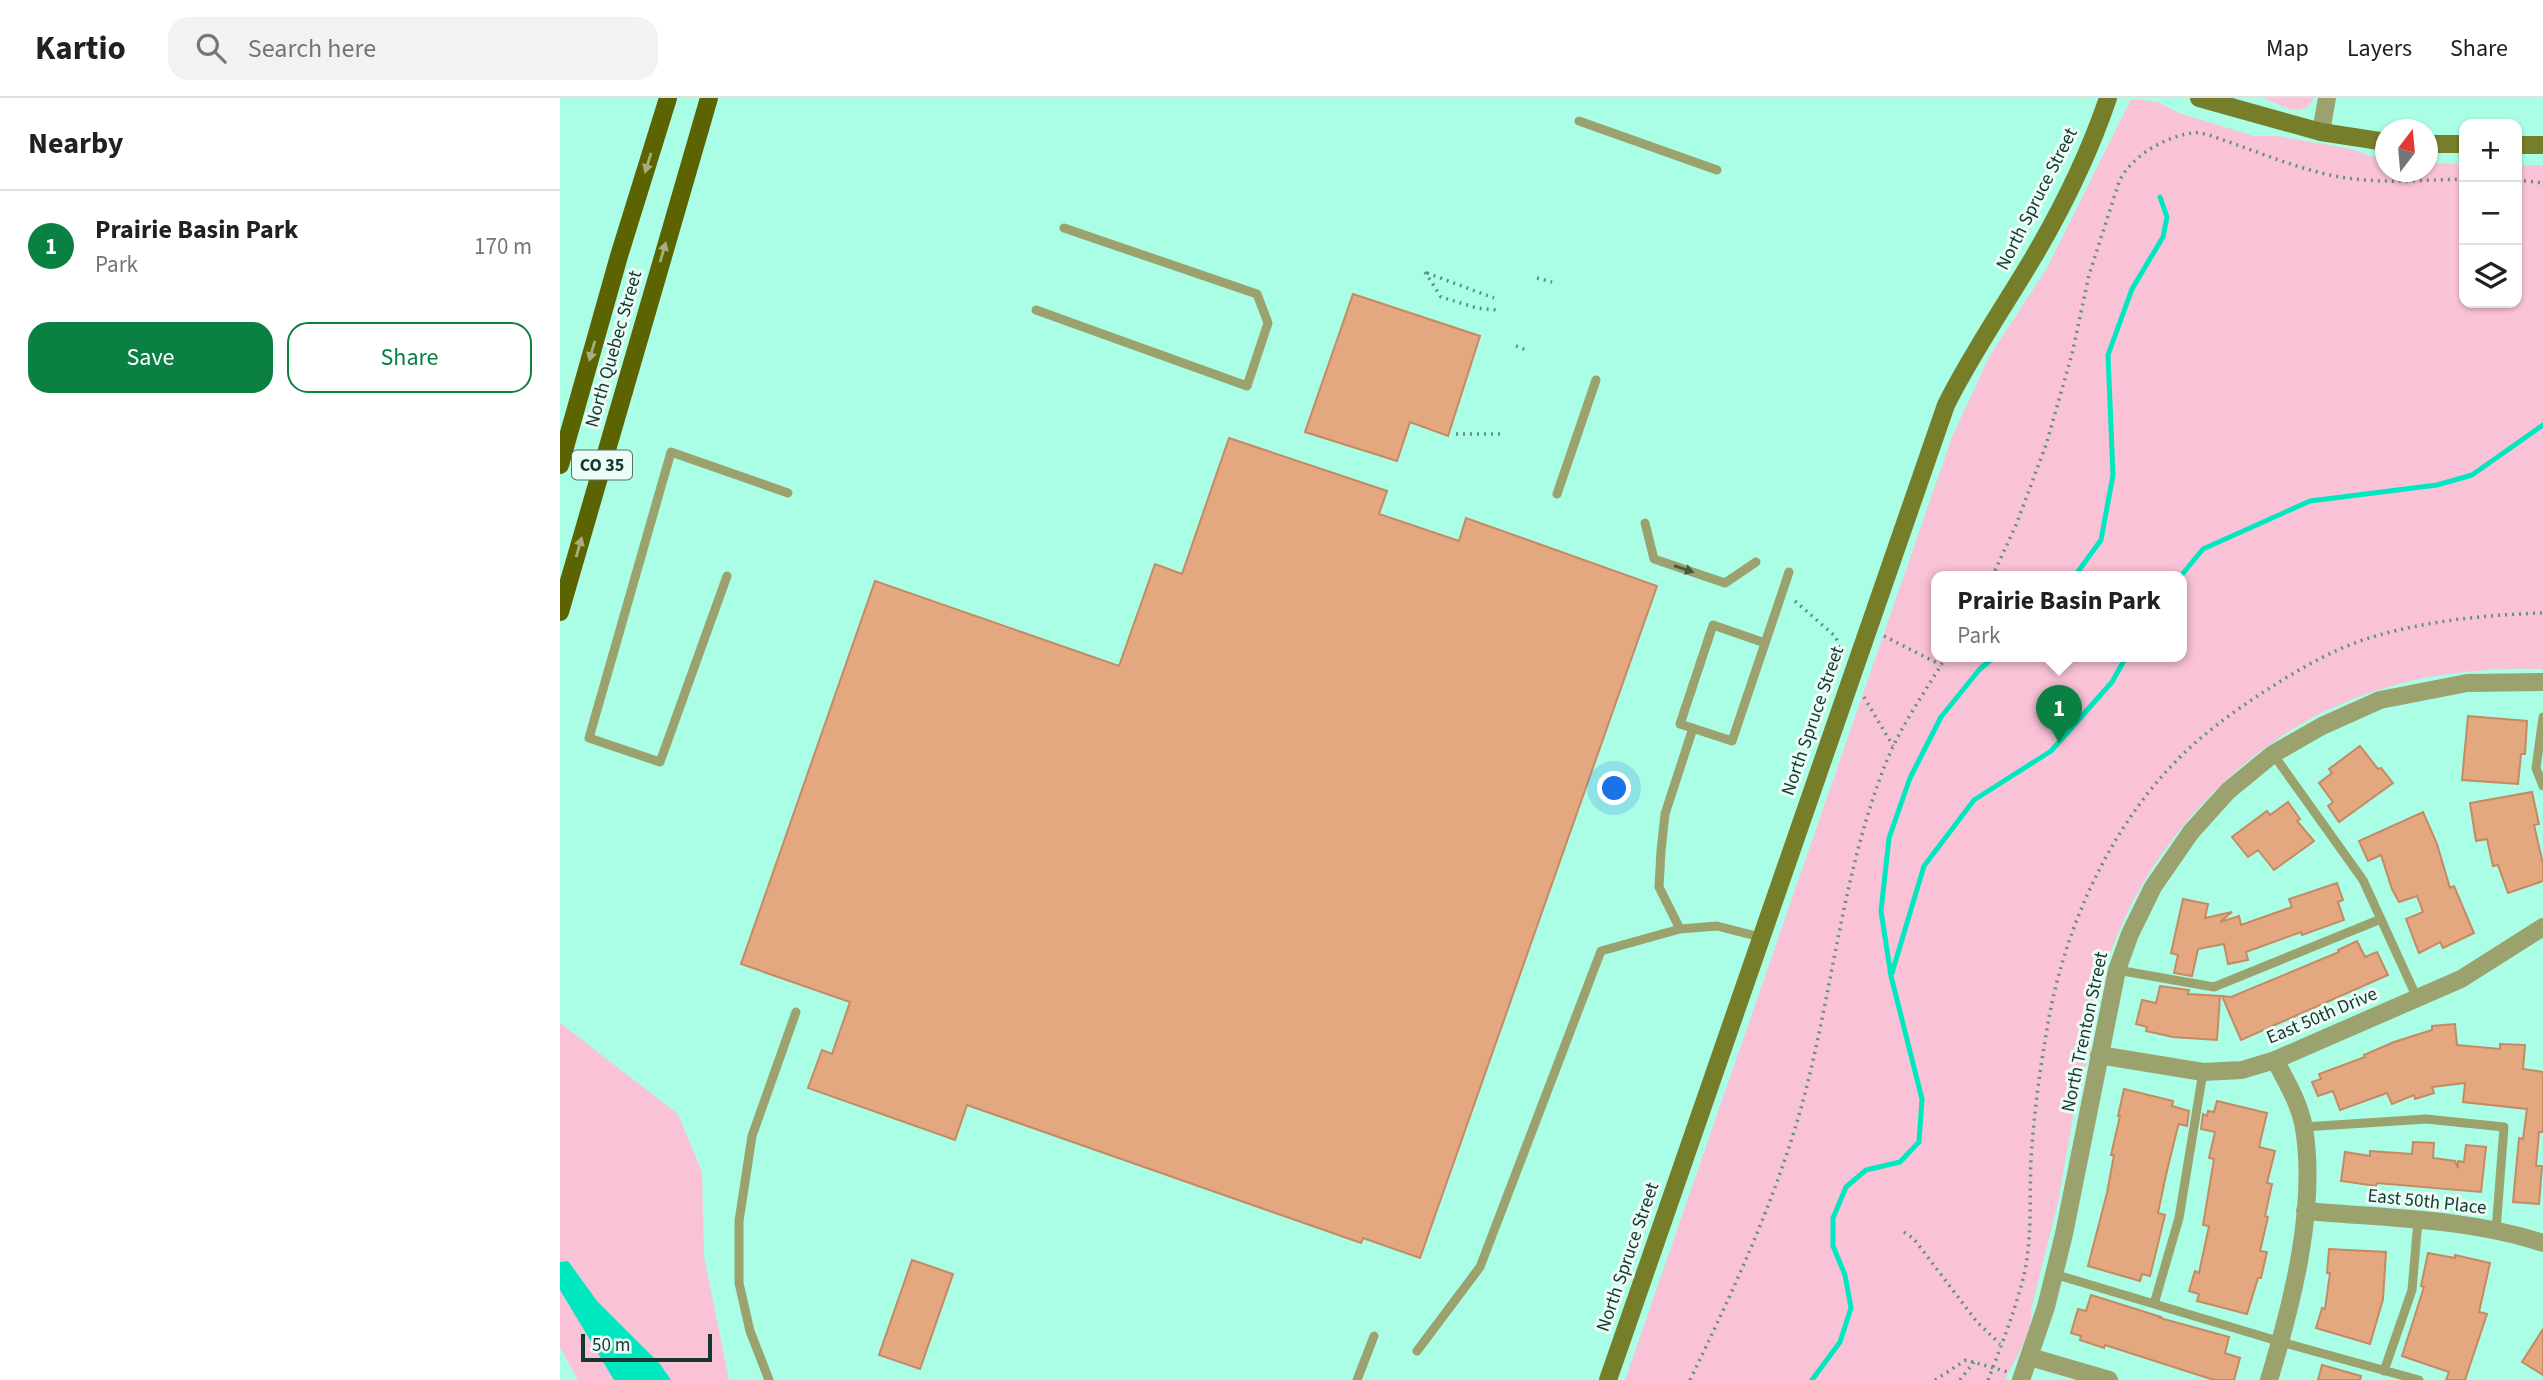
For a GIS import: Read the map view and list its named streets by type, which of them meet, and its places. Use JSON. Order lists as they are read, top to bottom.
{
  "streets": {
    "main road": ["North Quebec Street", "CO 35"],
    "street": [
      "North Spruce Street",
      "East 50th Drive",
      "North Trenton Street",
      "East 50th Place"
    ]
  },
  "crossings": [
    ["East 50th Drive", "North Trenton Street"]
  ],
  "scale_bar": "50 m",
  "north": "top",
  "page": {
    "header": "Kartio",
    "search": "Search here",
    "nav": ["Map", "Layers", "Share"],
    "heading": "Nearby",
    "map_buttons": ["+", "−"],
    "list": [
      {
        "mark": "1",
        "name": "Prairie Basin Park",
        "note": "Park",
        "value": "170 m"
      }
    ],
    "buttons": ["Save", "Share"],
    "popup": ["Prairie Basin Park", "Park"],
    "pins": "1",
    "scale": "50 m"
  }
}
